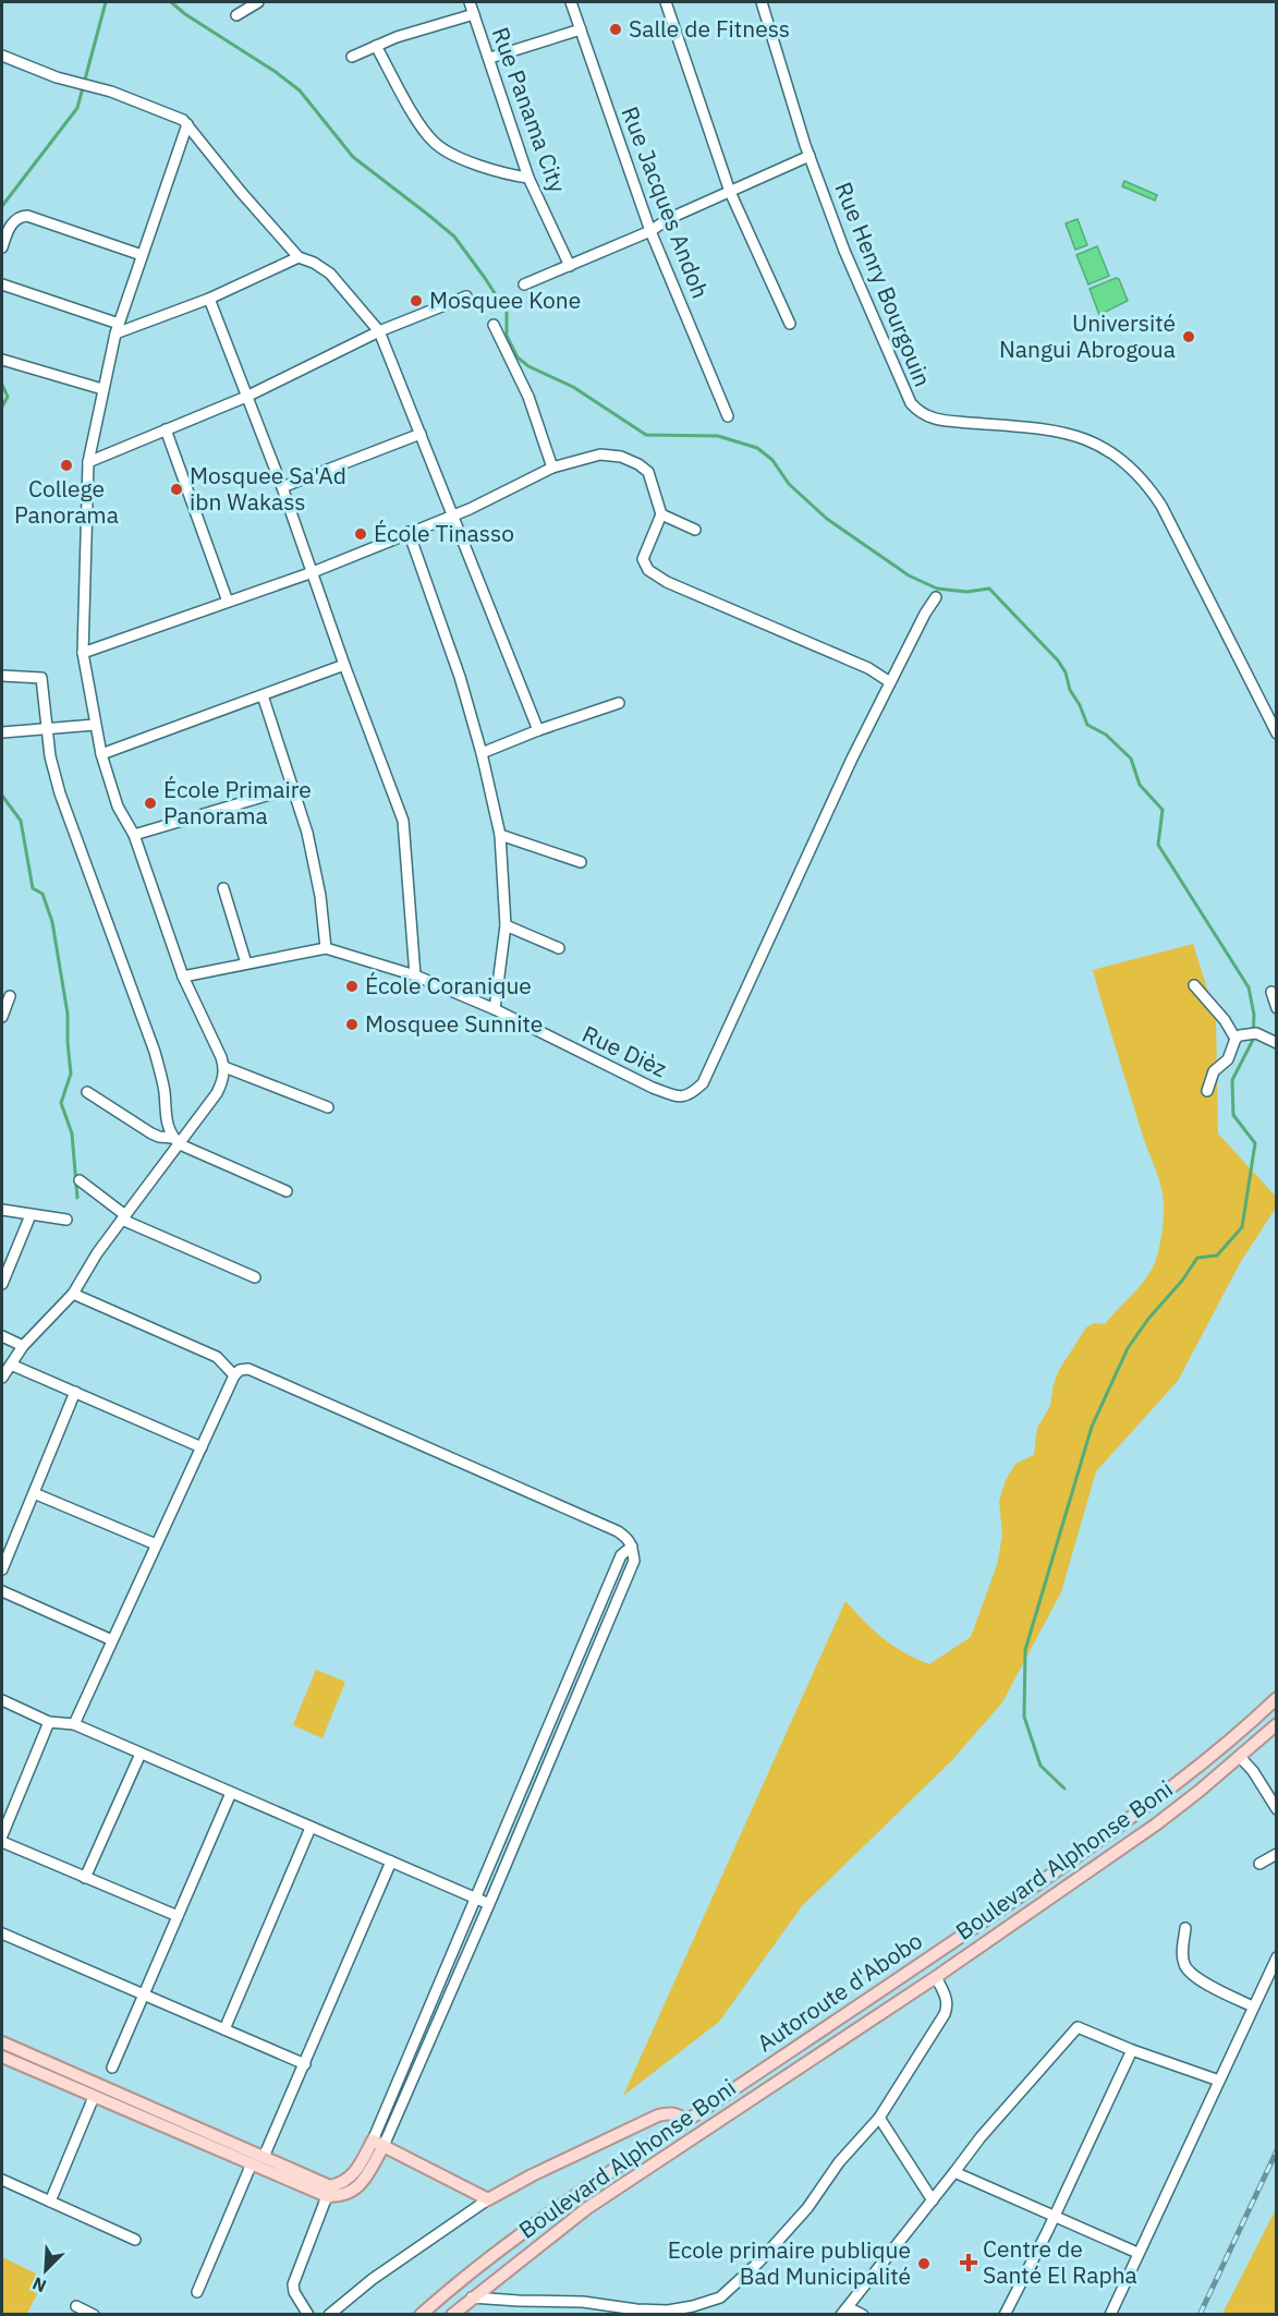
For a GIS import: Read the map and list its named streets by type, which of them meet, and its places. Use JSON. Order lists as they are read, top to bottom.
{
  "streets": {
    "main road": ["Boulevard Alphonse Boni", "Autoroute d'Abobo"],
    "street": [
      "Rue Panama City",
      "Rue Jacques Andoh",
      "Rue Henry Bourgouin",
      "Rue Dièz"
    ]
  },
  "places": {
    "other": [
      "Salle de Fitness",
      "Mosquee Kone",
      "Université Nangui Abrogoua",
      "College Panorama",
      "Mosquee Sa'Ad ibn Wakass",
      "École Tinasso",
      "École Primaire Panorama",
      "École Coranique",
      "Mosquee Sunnite",
      "Ecole primaire publique Bad Municipalité"
    ],
    "health": ["Centre de Santé El Rapha"]
  },
  "north": "bottom left"
}
